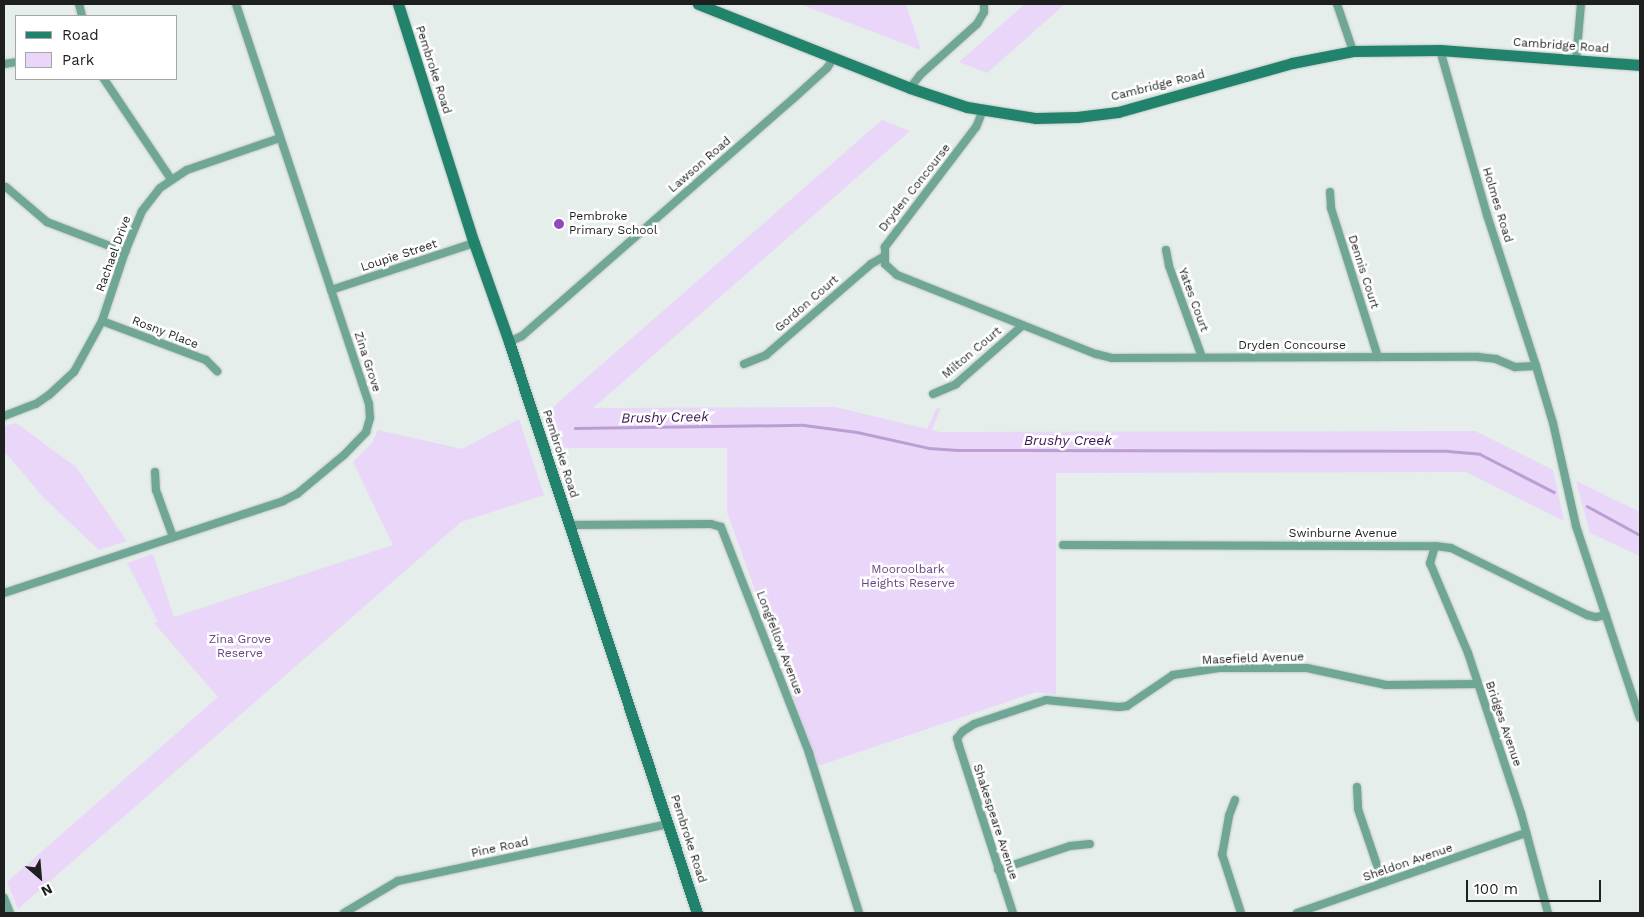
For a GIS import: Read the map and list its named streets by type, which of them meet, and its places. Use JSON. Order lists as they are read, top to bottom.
{
  "streets": {
    "main road": ["Cambridge Road", "Pembroke Road"],
    "street": [
      "Lawson Road",
      "Dryden Concourse",
      "Holmes Road",
      "Rachael Drive",
      "Loupie Street",
      "Dennis Court",
      "Yates Court",
      "Gordon Court",
      "Rosny Place",
      "Milton Court",
      "Zina Grove",
      "Swinburne Avenue",
      "Longfellow Avenue",
      "Masefield Avenue",
      "Bridges Avenue",
      "Shakespeare Avenue",
      "Pine Road",
      "Sheldon Avenue"
    ]
  },
  "crossings": [
    ["Cambridge Road", "Lawson Road"],
    ["Cambridge Road", "Dryden Concourse"],
    ["Cambridge Road", "Holmes Road"],
    ["Pembroke Road", "Lawson Road"],
    ["Pembroke Road", "Loupie Street"],
    ["Pembroke Road", "Longfellow Avenue"],
    ["Pembroke Road", "Pine Road"],
    ["Dryden Concourse", "Holmes Road"],
    ["Dryden Concourse", "Dennis Court"],
    ["Dryden Concourse", "Yates Court"],
    ["Dryden Concourse", "Gordon Court"],
    ["Dryden Concourse", "Milton Court"],
    ["Rachael Drive", "Rosny Place"],
    ["Rachael Drive", "Zina Grove"],
    ["Loupie Street", "Zina Grove"],
    ["Swinburne Avenue", "Bridges Avenue"],
    ["Masefield Avenue", "Bridges Avenue"],
    ["Masefield Avenue", "Shakespeare Avenue"],
    ["Bridges Avenue", "Sheldon Avenue"]
  ],
  "water": ["Brushy Creek"],
  "parks": ["Mooroolbark Heights Reserve", "Zina Grove Reserve"],
  "places": ["Pembroke Primary School"],
  "legend": ["Road", "Park"],
  "scale_bar": "100 m",
  "north": "bottom right"
}
